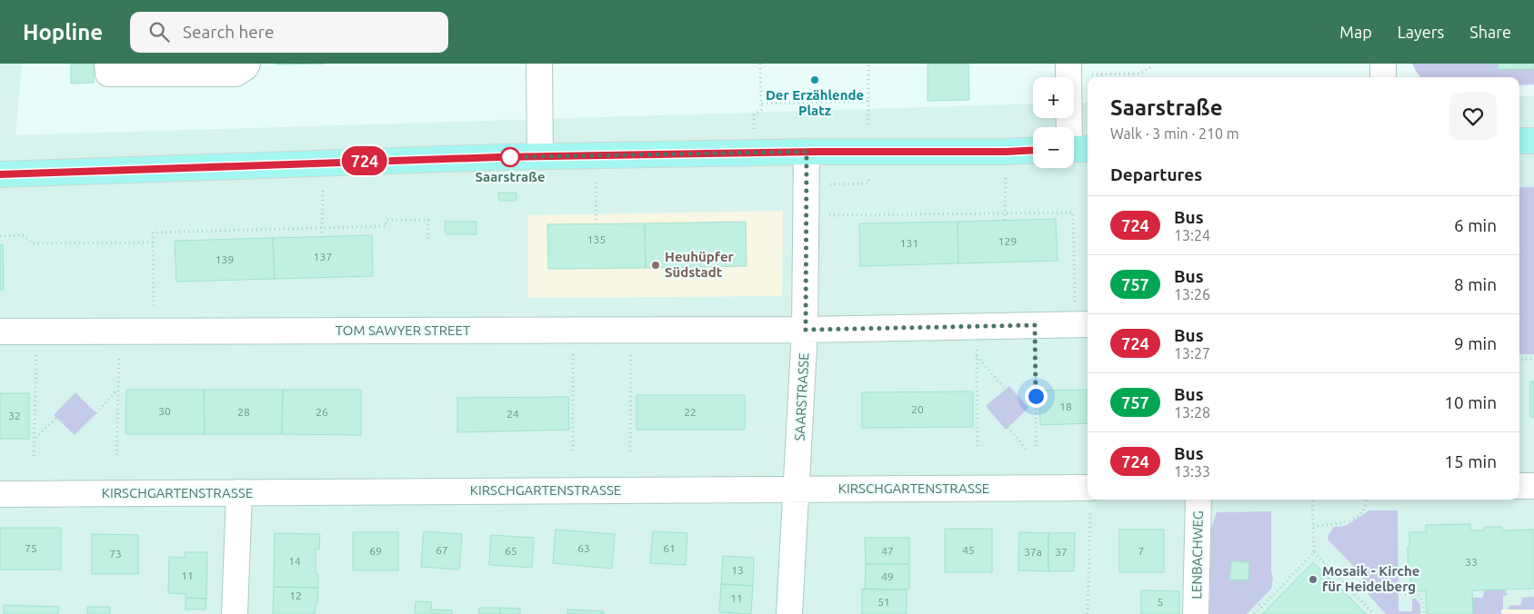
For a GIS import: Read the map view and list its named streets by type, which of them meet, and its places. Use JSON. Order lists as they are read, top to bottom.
{
  "streets": {
    "street": [
      "TOM SAWYER STREET",
      "SAARSTRASSE",
      "KIRSCHGARTENSTRASSE",
      "LENBACHWEG"
    ]
  },
  "crossings": [
    ["TOM SAWYER STREET", "SAARSTRASSE"],
    ["SAARSTRASSE", "KIRSCHGARTENSTRASSE"]
  ],
  "places": [
    "Der Erzählende Platz",
    "Saarstraße",
    "Heuhüpfer Südstadt",
    "Mosaik - Kirche für Heidelberg"
  ],
  "lines": ["bus line 724"],
  "house_numbers": [
    "135",
    "129",
    "131",
    "137",
    "139",
    "18",
    "20",
    "30",
    "28",
    "26",
    "22",
    "24",
    "32",
    "75",
    "63",
    "61",
    "67",
    "45",
    "69",
    "65",
    "47",
    "7",
    "37a",
    "37",
    "73",
    "14",
    "33",
    "13",
    "11",
    "49",
    "12",
    "11",
    "51",
    "5"
  ],
  "page": {
    "header": "Hopline",
    "search": "Search here",
    "nav": ["Map", "Layers", "Share"],
    "on_map": "724",
    "map_buttons": ["+", "−"],
    "heading": [
      ["Saarstraße", "Walk · 3 min · 210 m"],
      "Departures"
    ],
    "list": [
      {
        "mark": "724",
        "name": "Bus",
        "note": "13:24",
        "value": "6 min"
      },
      {
        "mark": "757",
        "name": "Bus",
        "note": "13:26",
        "value": "8 min"
      },
      {
        "mark": "724",
        "name": "Bus",
        "note": "13:27",
        "value": "9 min"
      },
      {
        "mark": "757",
        "name": "Bus",
        "note": "13:28",
        "value": "10 min"
      },
      {
        "mark": "724",
        "name": "Bus",
        "note": "13:33",
        "value": "15 min"
      }
    ]
  }
}
